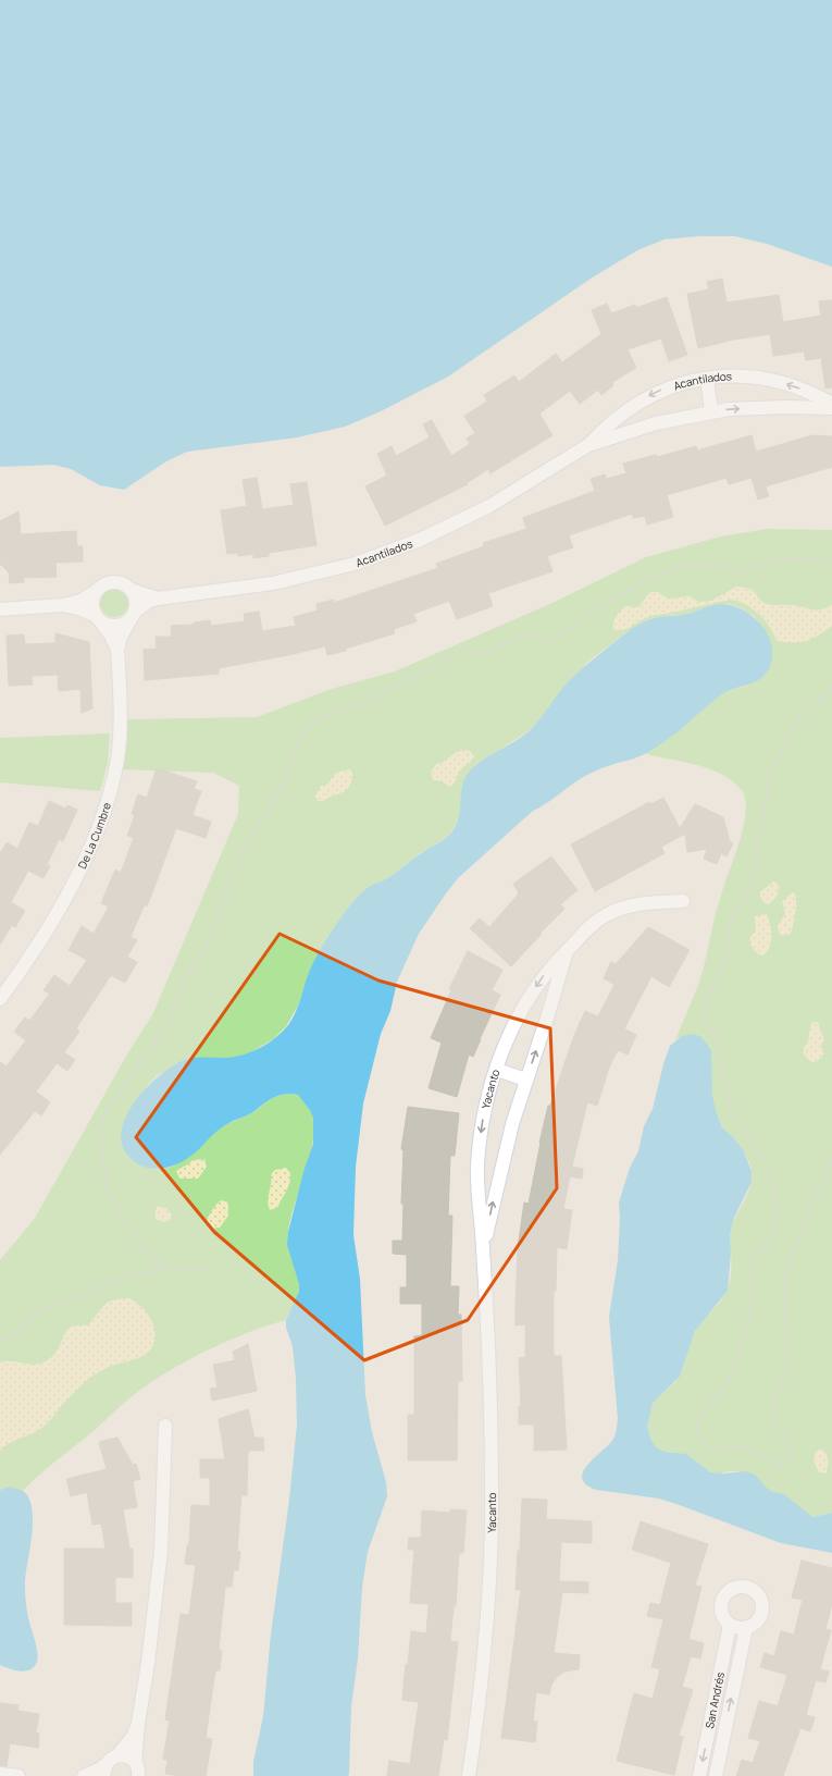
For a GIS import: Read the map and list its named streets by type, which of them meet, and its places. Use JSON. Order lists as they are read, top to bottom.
{
  "streets": {
    "street": [
      "Acantilados",
      "De La Cumbre",
      "Yacanto",
      "San Andrés"
    ]
  }
}
